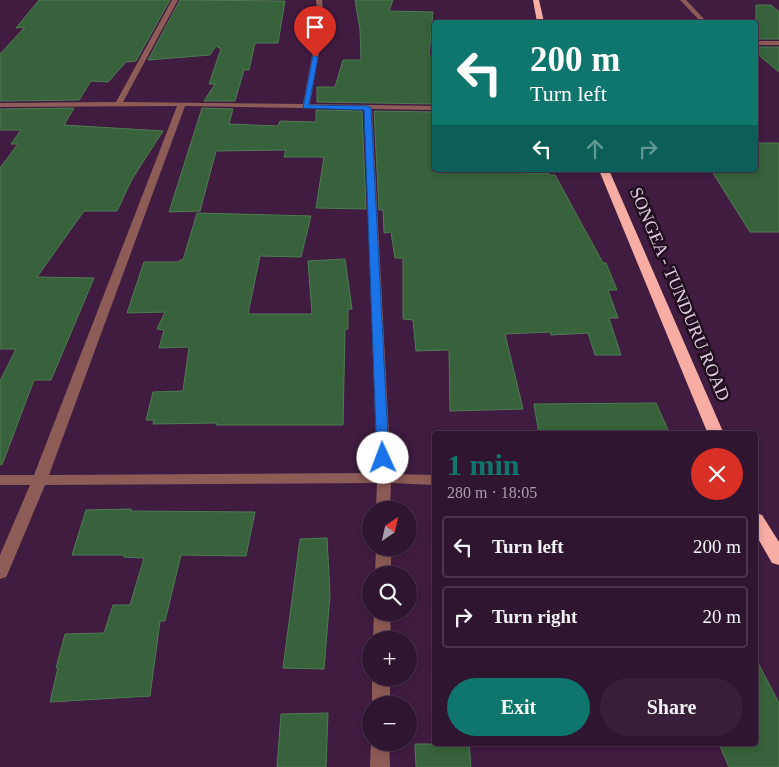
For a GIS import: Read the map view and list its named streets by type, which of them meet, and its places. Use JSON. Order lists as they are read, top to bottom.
{
  "streets": {
    "highway": ["SONGEA - TUNDURU ROAD"]
  },
  "north": "top right",
  "page": {
    "turn": ["200 m", "Turn left"],
    "heading": ["1 min", "280 m · 18:05"],
    "map_buttons": ["+", "−"],
    "list": [
      {
        "name": "Turn left",
        "value": "200 m"
      },
      {
        "name": "Turn right",
        "value": "20 m"
      }
    ],
    "buttons": ["Exit", "Share"]
  }
}
